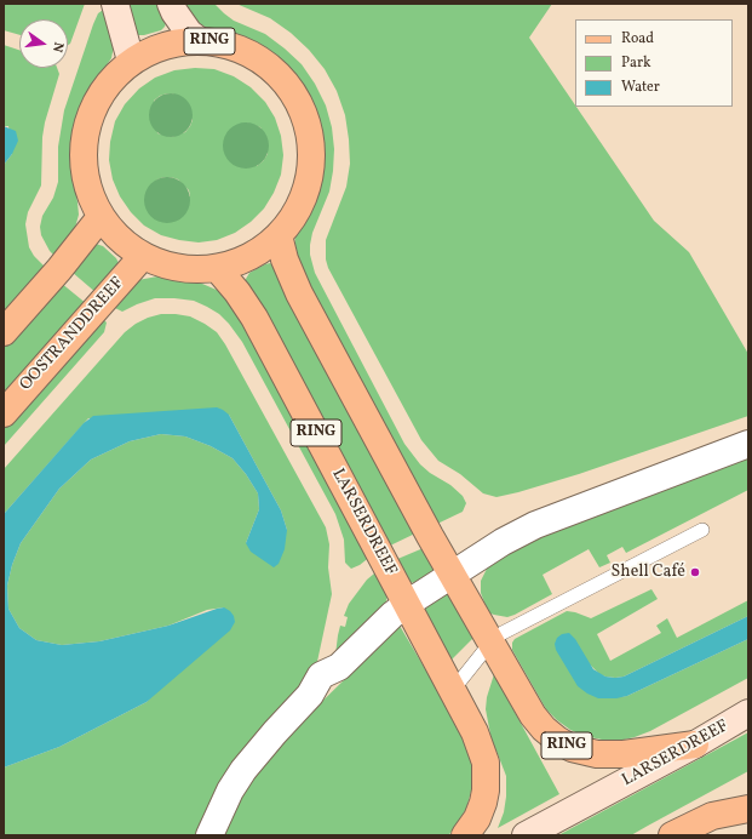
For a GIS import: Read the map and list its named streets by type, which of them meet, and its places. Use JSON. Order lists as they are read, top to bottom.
{
  "streets": {
    "main road": ["RING", "OOSTRANDDREEF", "LARSERDREEF"]
  },
  "crossings": [
    ["RING", "OOSTRANDDREEF"],
    ["RING", "LARSERDREEF"]
  ],
  "places": ["Shell Café"],
  "legend": ["Road", "Park", "Water"],
  "north": "right"
}
